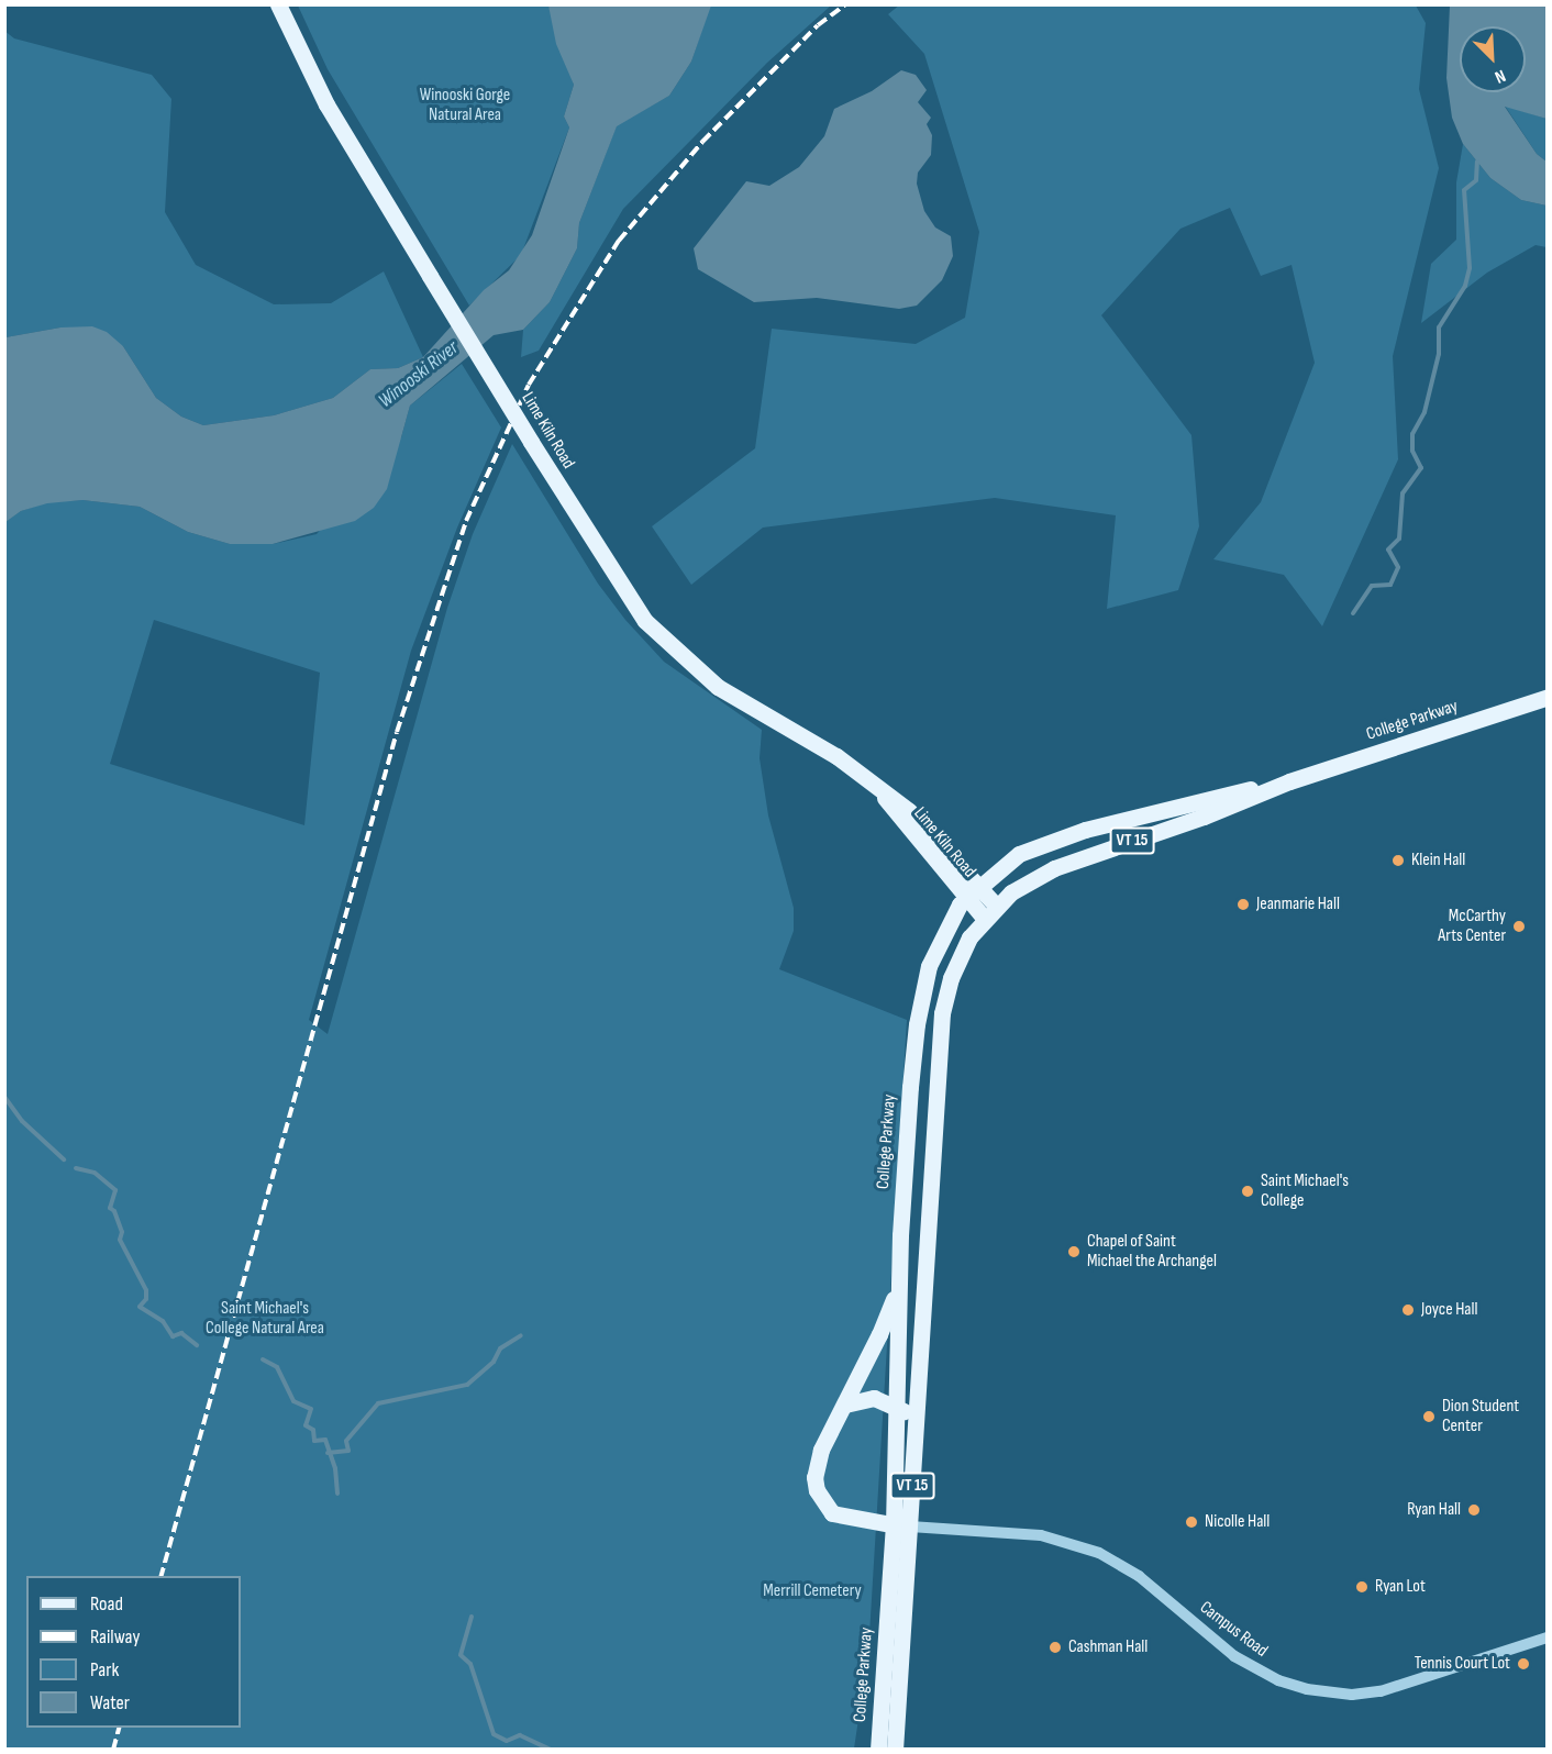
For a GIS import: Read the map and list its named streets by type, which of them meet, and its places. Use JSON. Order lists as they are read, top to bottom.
{
  "streets": {
    "main road": ["Lime Kiln Road", "College Parkway", "VT 15"],
    "street": ["Campus Road"]
  },
  "crossings": [
    ["Lime Kiln Road", "College Parkway"],
    ["College Parkway", "Campus Road"]
  ],
  "water": ["Winooski River"],
  "parks": ["Winooski Gorge Natural Area", "Saint Michael's College Natural Area", "Merrill Cemetery"],
  "places": [
    "Klein Hall",
    "Jeanmarie Hall",
    "McCarthy Arts Center",
    "Saint Michael's College",
    "Chapel of Saint Michael the Archangel",
    "Joyce Hall",
    "Dion Student Center",
    "Ryan Hall",
    "Nicolle Hall",
    "Ryan Lot",
    "Cashman Hall",
    "Tennis Court Lot"
  ],
  "legend": [
    "Road",
    "Railway",
    "Park",
    "Water"
  ],
  "north": "bottom right"
}
